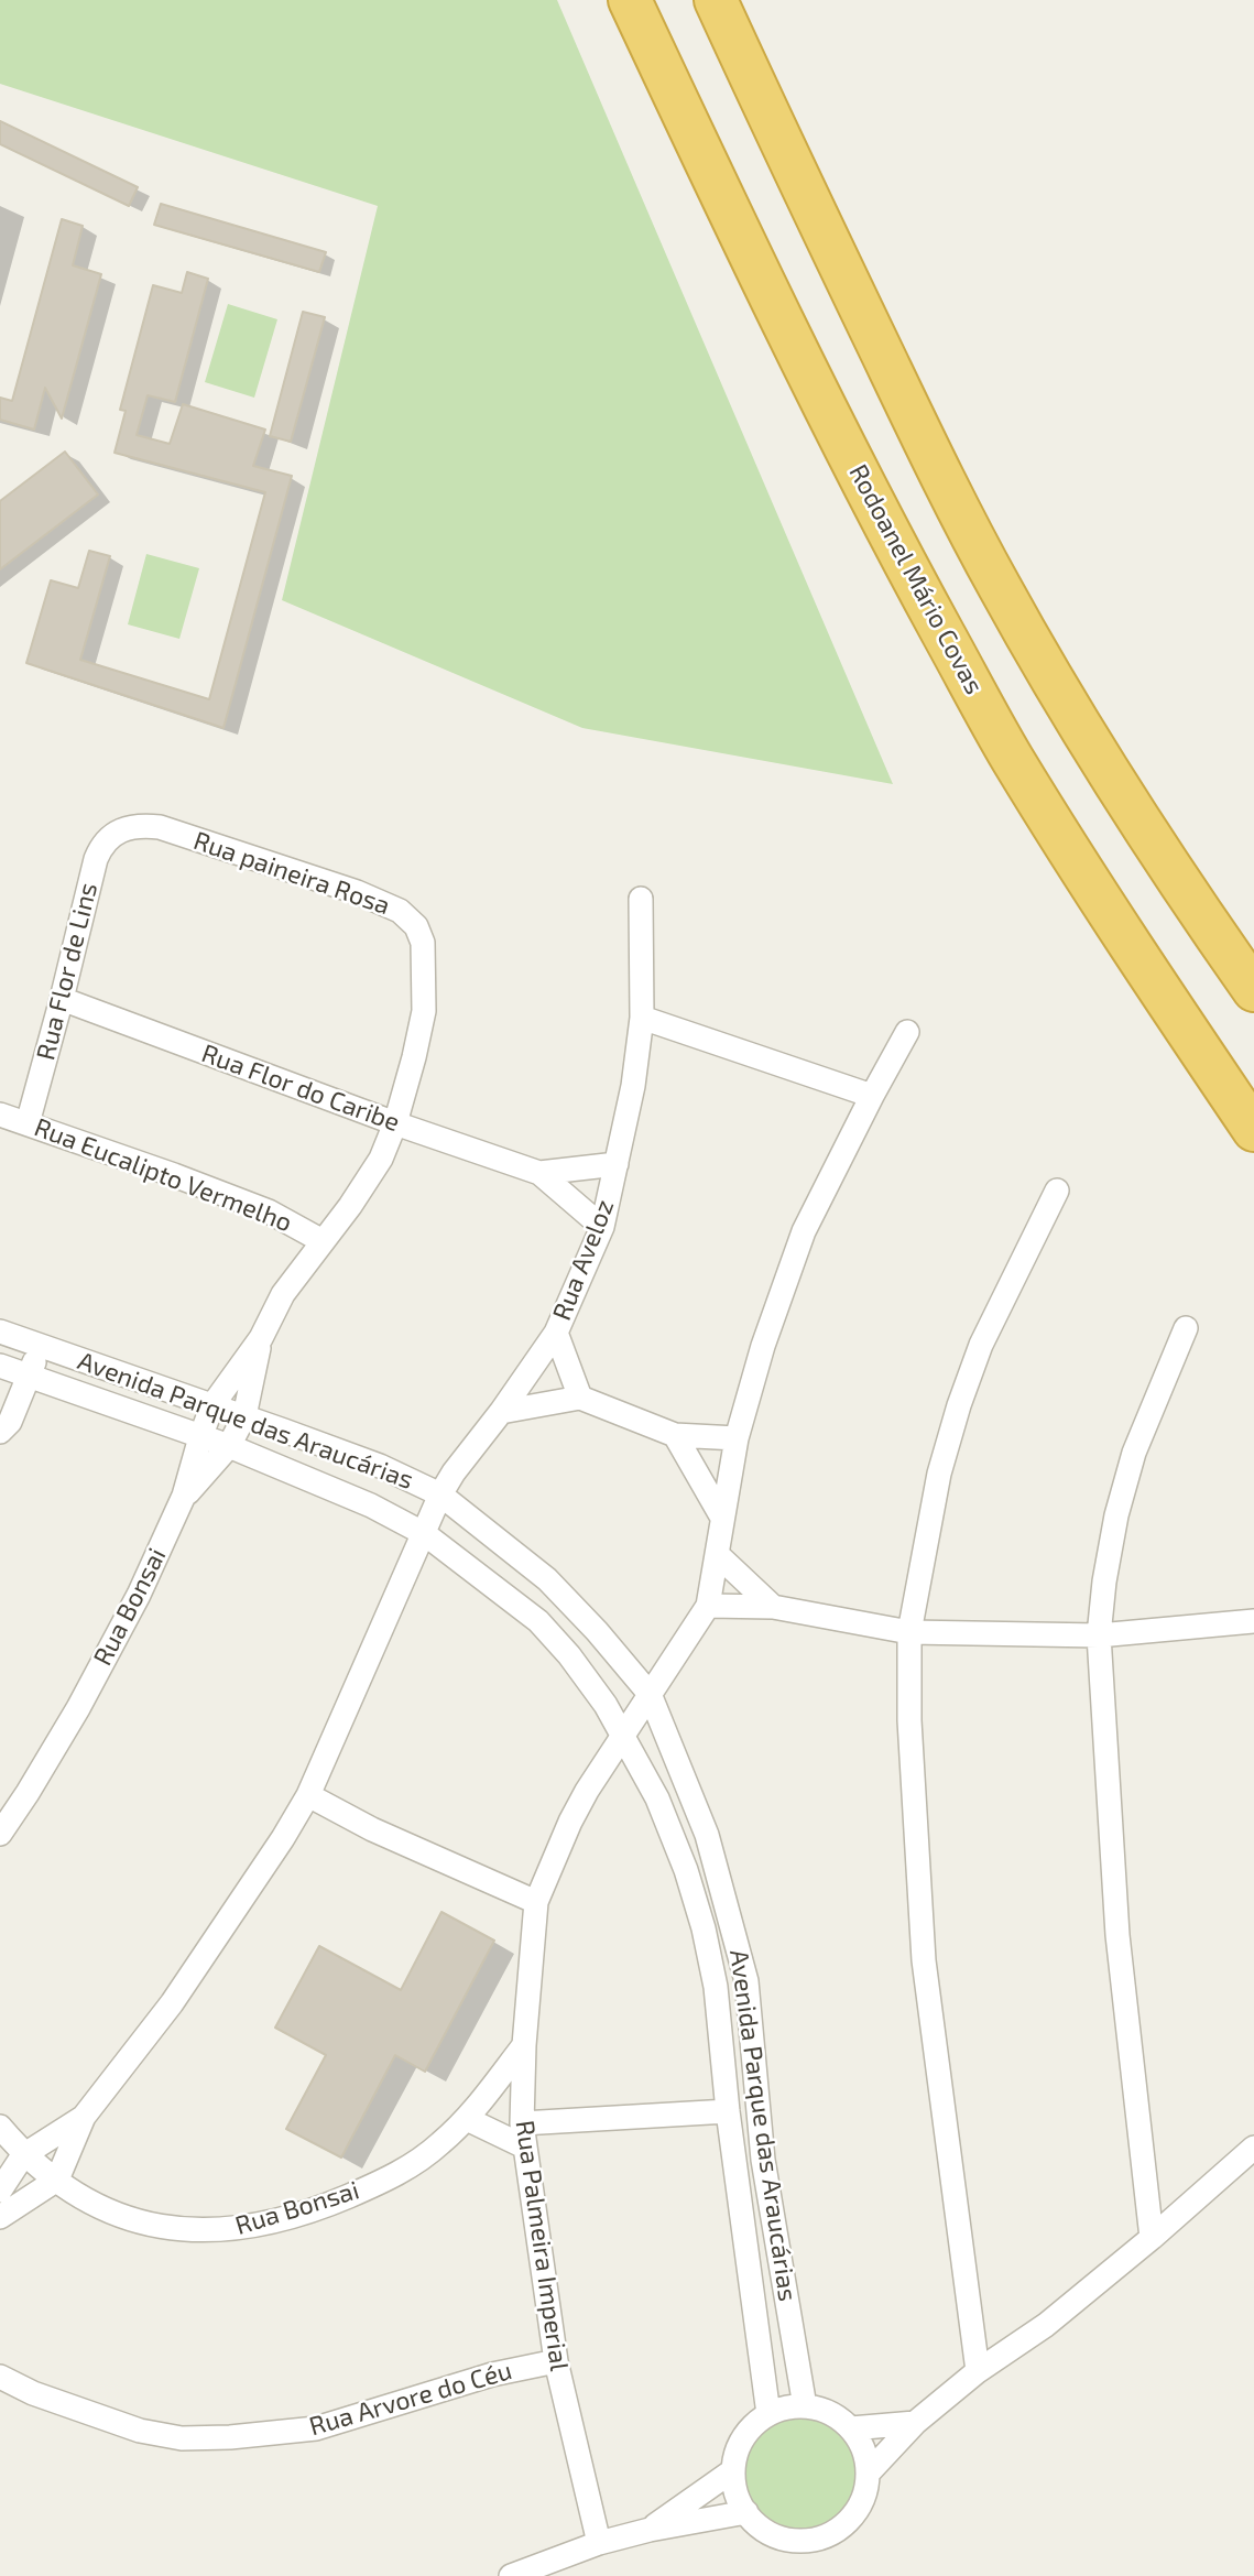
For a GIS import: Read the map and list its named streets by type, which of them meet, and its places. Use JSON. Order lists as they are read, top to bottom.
{
  "streets": {
    "highway": ["Rodoanel Mário Covas"],
    "street": [
      "Rua paineira Rosa",
      "Rua Flor de Lins",
      "Rua Flor do Caribe",
      "Rua Eucalipto Vermelho",
      "Rua Aveloz",
      "Avenida Parque das Araucárias",
      "Rua Bonsai",
      "Rua Palmeira Imperial",
      "Rua Arvore do Céu"
    ]
  },
  "crossings": [
    ["Rua paineira Rosa", "Rua Flor de Lins"],
    ["Rua paineira Rosa", "Rua Flor do Caribe"],
    ["Rua paineira Rosa", "Rua Eucalipto Vermelho"],
    ["Rua Flor de Lins", "Rua Flor do Caribe"],
    ["Rua Flor de Lins", "Rua Eucalipto Vermelho"],
    ["Rua Aveloz", "Avenida Parque das Araucárias"],
    ["Avenida Parque das Araucárias", "Rua Palmeira Imperial"],
    ["Rua Bonsai", "Rua Palmeira Imperial"],
    ["Rua Palmeira Imperial", "Rua Arvore do Céu"]
  ]
}
